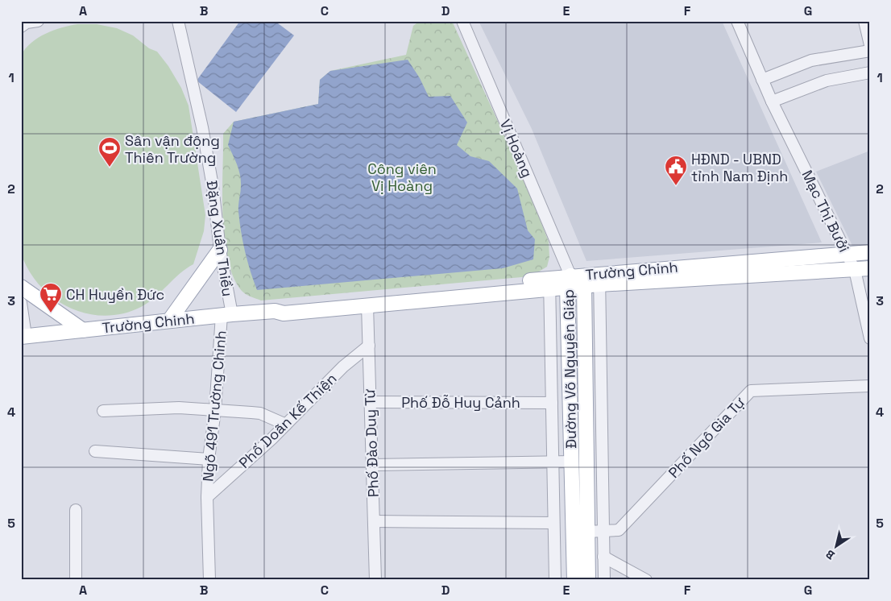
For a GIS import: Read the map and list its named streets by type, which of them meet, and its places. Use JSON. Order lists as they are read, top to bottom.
{
  "streets": {
    "main road": ["Trường Chinh", "Đường Võ Nguyên Giáp"],
    "street": [
      "Vị Hoàng",
      "Mạc Thị Bưởi",
      "Đặng Xuân Thiều",
      "Phố Đỗ Huy Cảnh",
      "Ngõ 491 Trường Chinh",
      "Phố Doãn Kế Thiện",
      "Phố Ngô Gia Tự",
      "Phố Đào Duy Từ"
    ]
  },
  "crossings": [
    ["Vị Hoàng", "Trường Chinh"],
    ["Vị Hoàng", "Đường Võ Nguyên Giáp"],
    ["Mạc Thị Bưởi", "Trường Chinh"],
    ["Đặng Xuân Thiều", "Trường Chinh"],
    ["Đặng Xuân Thiều", "Ngõ 491 Trường Chinh"],
    ["Trường Chinh", "Đường Võ Nguyên Giáp"],
    ["Trường Chinh", "Ngõ 491 Trường Chinh"],
    ["Trường Chinh", "Phố Đào Duy Từ"],
    ["Đường Võ Nguyên Giáp", "Phố Đỗ Huy Cảnh"],
    ["Đường Võ Nguyên Giáp", "Phố Ngô Gia Tự"],
    ["Phố Đỗ Huy Cảnh", "Phố Đào Duy Từ"],
    ["Ngõ 491 Trường Chinh", "Phố Doãn Kế Thiện"],
    ["Phố Doãn Kế Thiện", "Phố Đào Duy Từ"]
  ],
  "parks": ["Công viên Vị Hoàng"],
  "places": {
    "sports": ["Sân vận động Thiên Trường"],
    "public building": ["HĐND - UBND tỉnh Nam Định"],
    "supermarket": ["CH Huyền Đức"]
  },
  "north": "bottom left",
  "grid": {
    "columns": [
      "A",
      "B",
      "C",
      "D",
      "E",
      "F",
      "G"
    ],
    "rows": [
      "1",
      "2",
      "3",
      "4",
      "5"
    ]
  }
}
